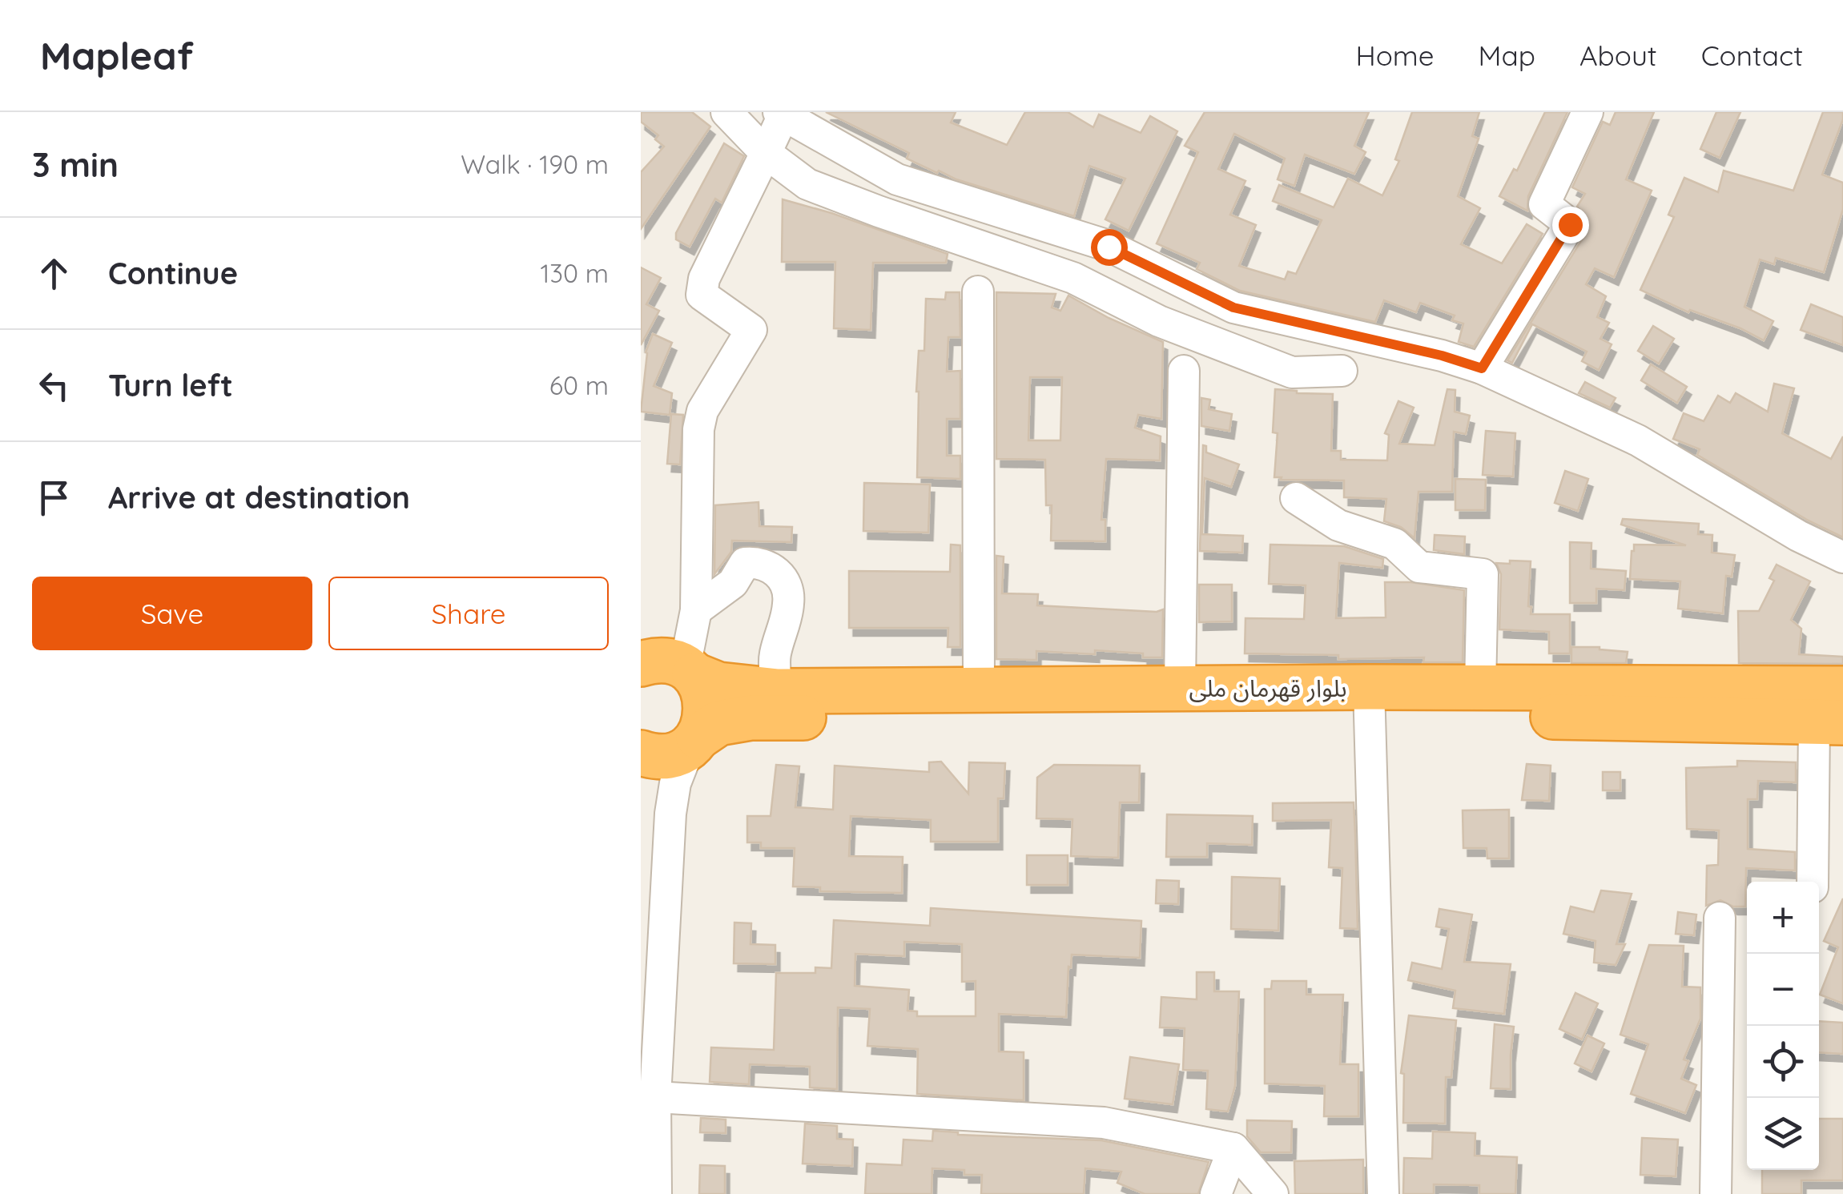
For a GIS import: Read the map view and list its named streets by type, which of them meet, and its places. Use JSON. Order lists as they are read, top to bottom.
{
  "streets": {
    "highway": ["بلوار قهرمان ملی"]
  },
  "page": {
    "header": "Mapleaf",
    "nav": [
      "Home",
      "Map",
      "About",
      "Contact"
    ],
    "heading": ["3 min", "Walk · 190 m"],
    "list": [
      ["Continue", "130 m"],
      ["Turn left", "60 m"],
      "Arrive at destination"
    ],
    "buttons": ["Save", "Share"],
    "map_buttons": ["+", "−"]
  }
}
